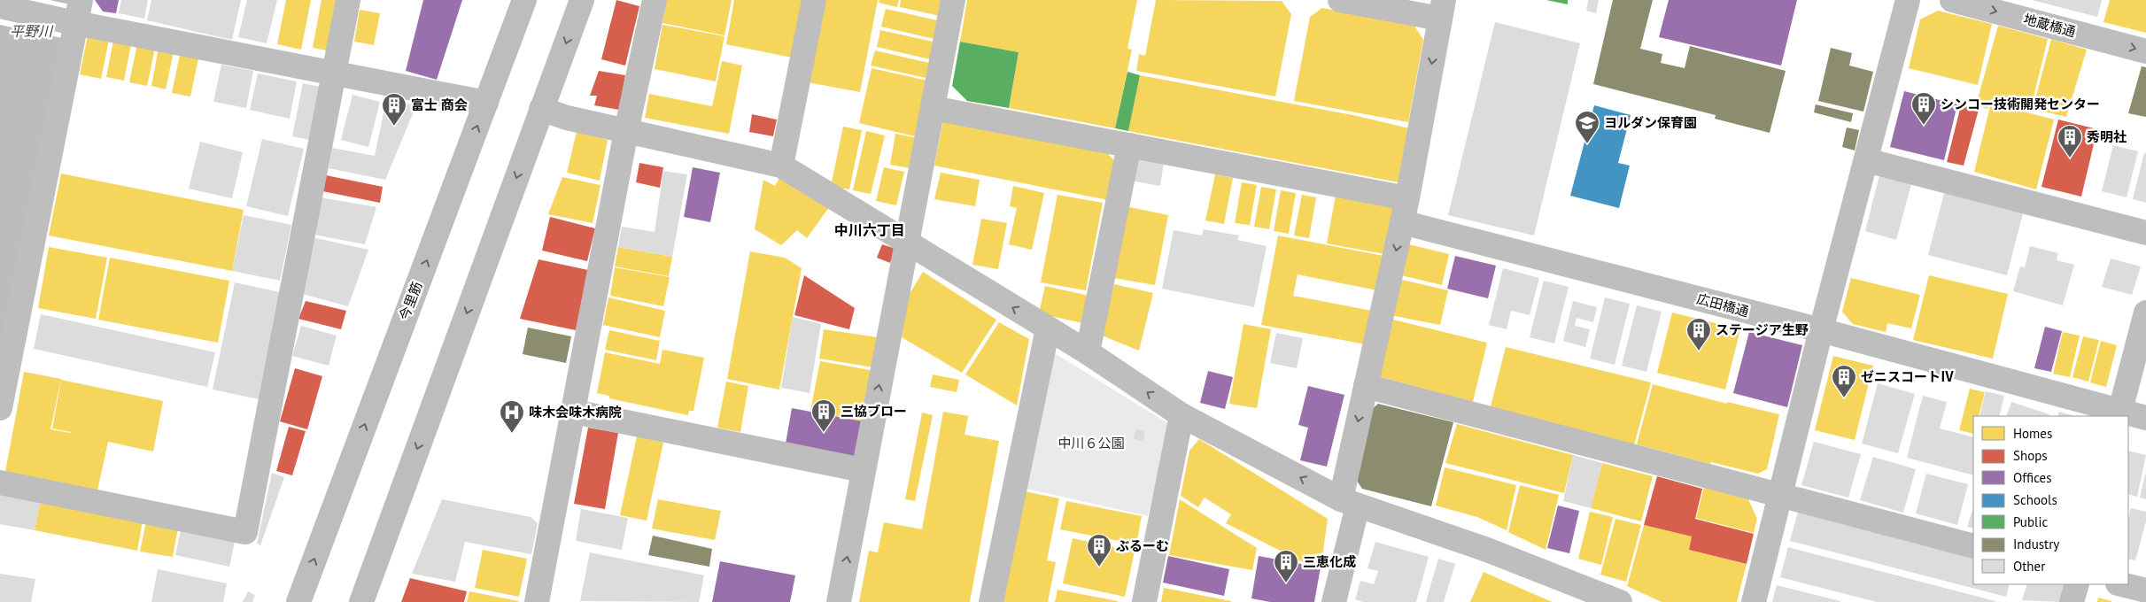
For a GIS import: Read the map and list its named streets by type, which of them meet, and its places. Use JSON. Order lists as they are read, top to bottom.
{
  "streets": {
    "main road": ["今里筋"],
    "street": ["地蔵橋通", "広田橋通"]
  },
  "districts": ["中川六丁目"],
  "water": ["平野川"],
  "parks": ["中川６公園"],
  "places": {
    "building": [
      "シンコー技術開発センター",
      "富士 商会",
      "秀明社",
      "ステージア生野",
      "ゼニスコートⅣ",
      "三協ブロー",
      "ぶるーむ",
      "三恵化成"
    ],
    "school or university": ["ヨルダン保育園"],
    "hospital": ["味木会味木病院"]
  },
  "legend": [
    "Homes",
    "Shops",
    "Offices",
    "Schools",
    "Public",
    "Industry",
    "Other"
  ]
}
